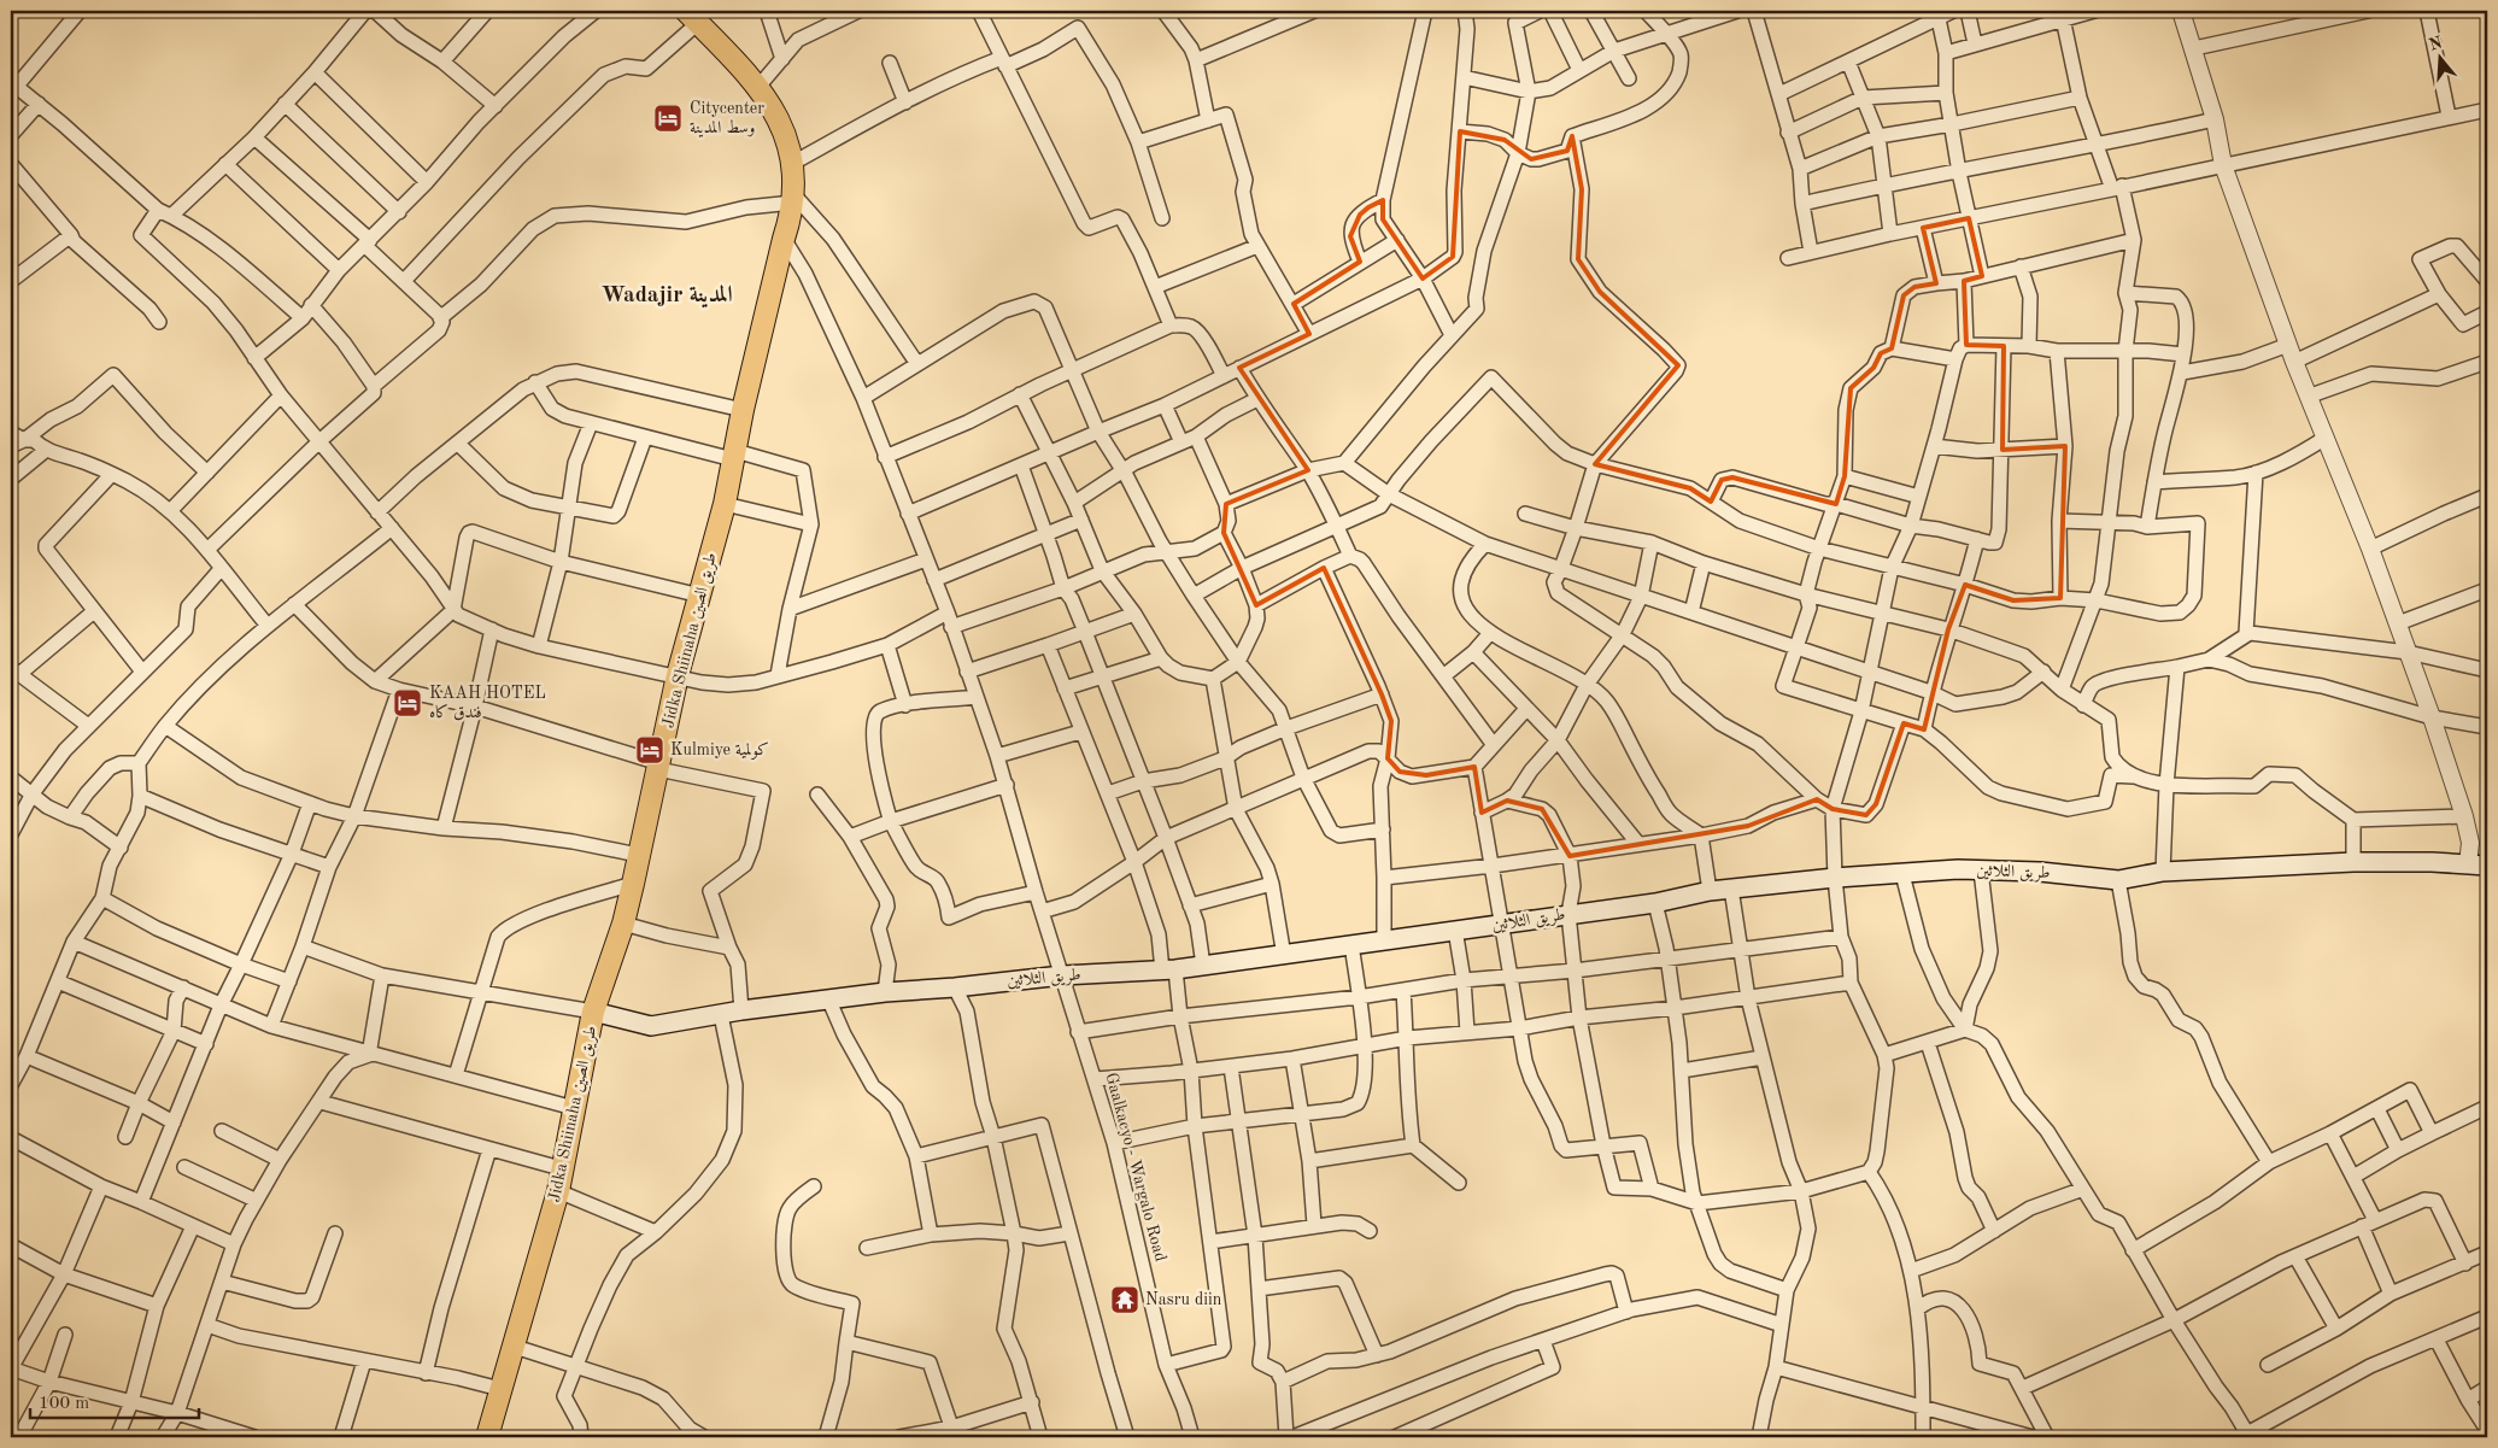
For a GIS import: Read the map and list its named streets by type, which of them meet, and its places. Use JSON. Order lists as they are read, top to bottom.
{
  "streets": {
    "main road": ["Jidka Shiinaha طريق الصين", "طريق الثلاثين"],
    "street": ["Gaalkacyo - Wargalo Road"]
  },
  "crossings": [
    ["Jidka Shiinaha طريق الصين", "طريق الثلاثين"],
    ["Jidka Shiinaha طريق الصين", "Gaalkacyo - Wargalo Road"],
    ["طريق الثلاثين", "Gaalkacyo - Wargalo Road"]
  ],
  "districts": ["Wadajir المدينة"],
  "places": {
    "hotel": ["Citycenter وسط المدينة", "KAAH HOTEL فندق كاه", "Kulmiye كولمية"],
    "temple": ["Nasru diin"]
  },
  "scale_bar": "100 m",
  "north": "top"
}
